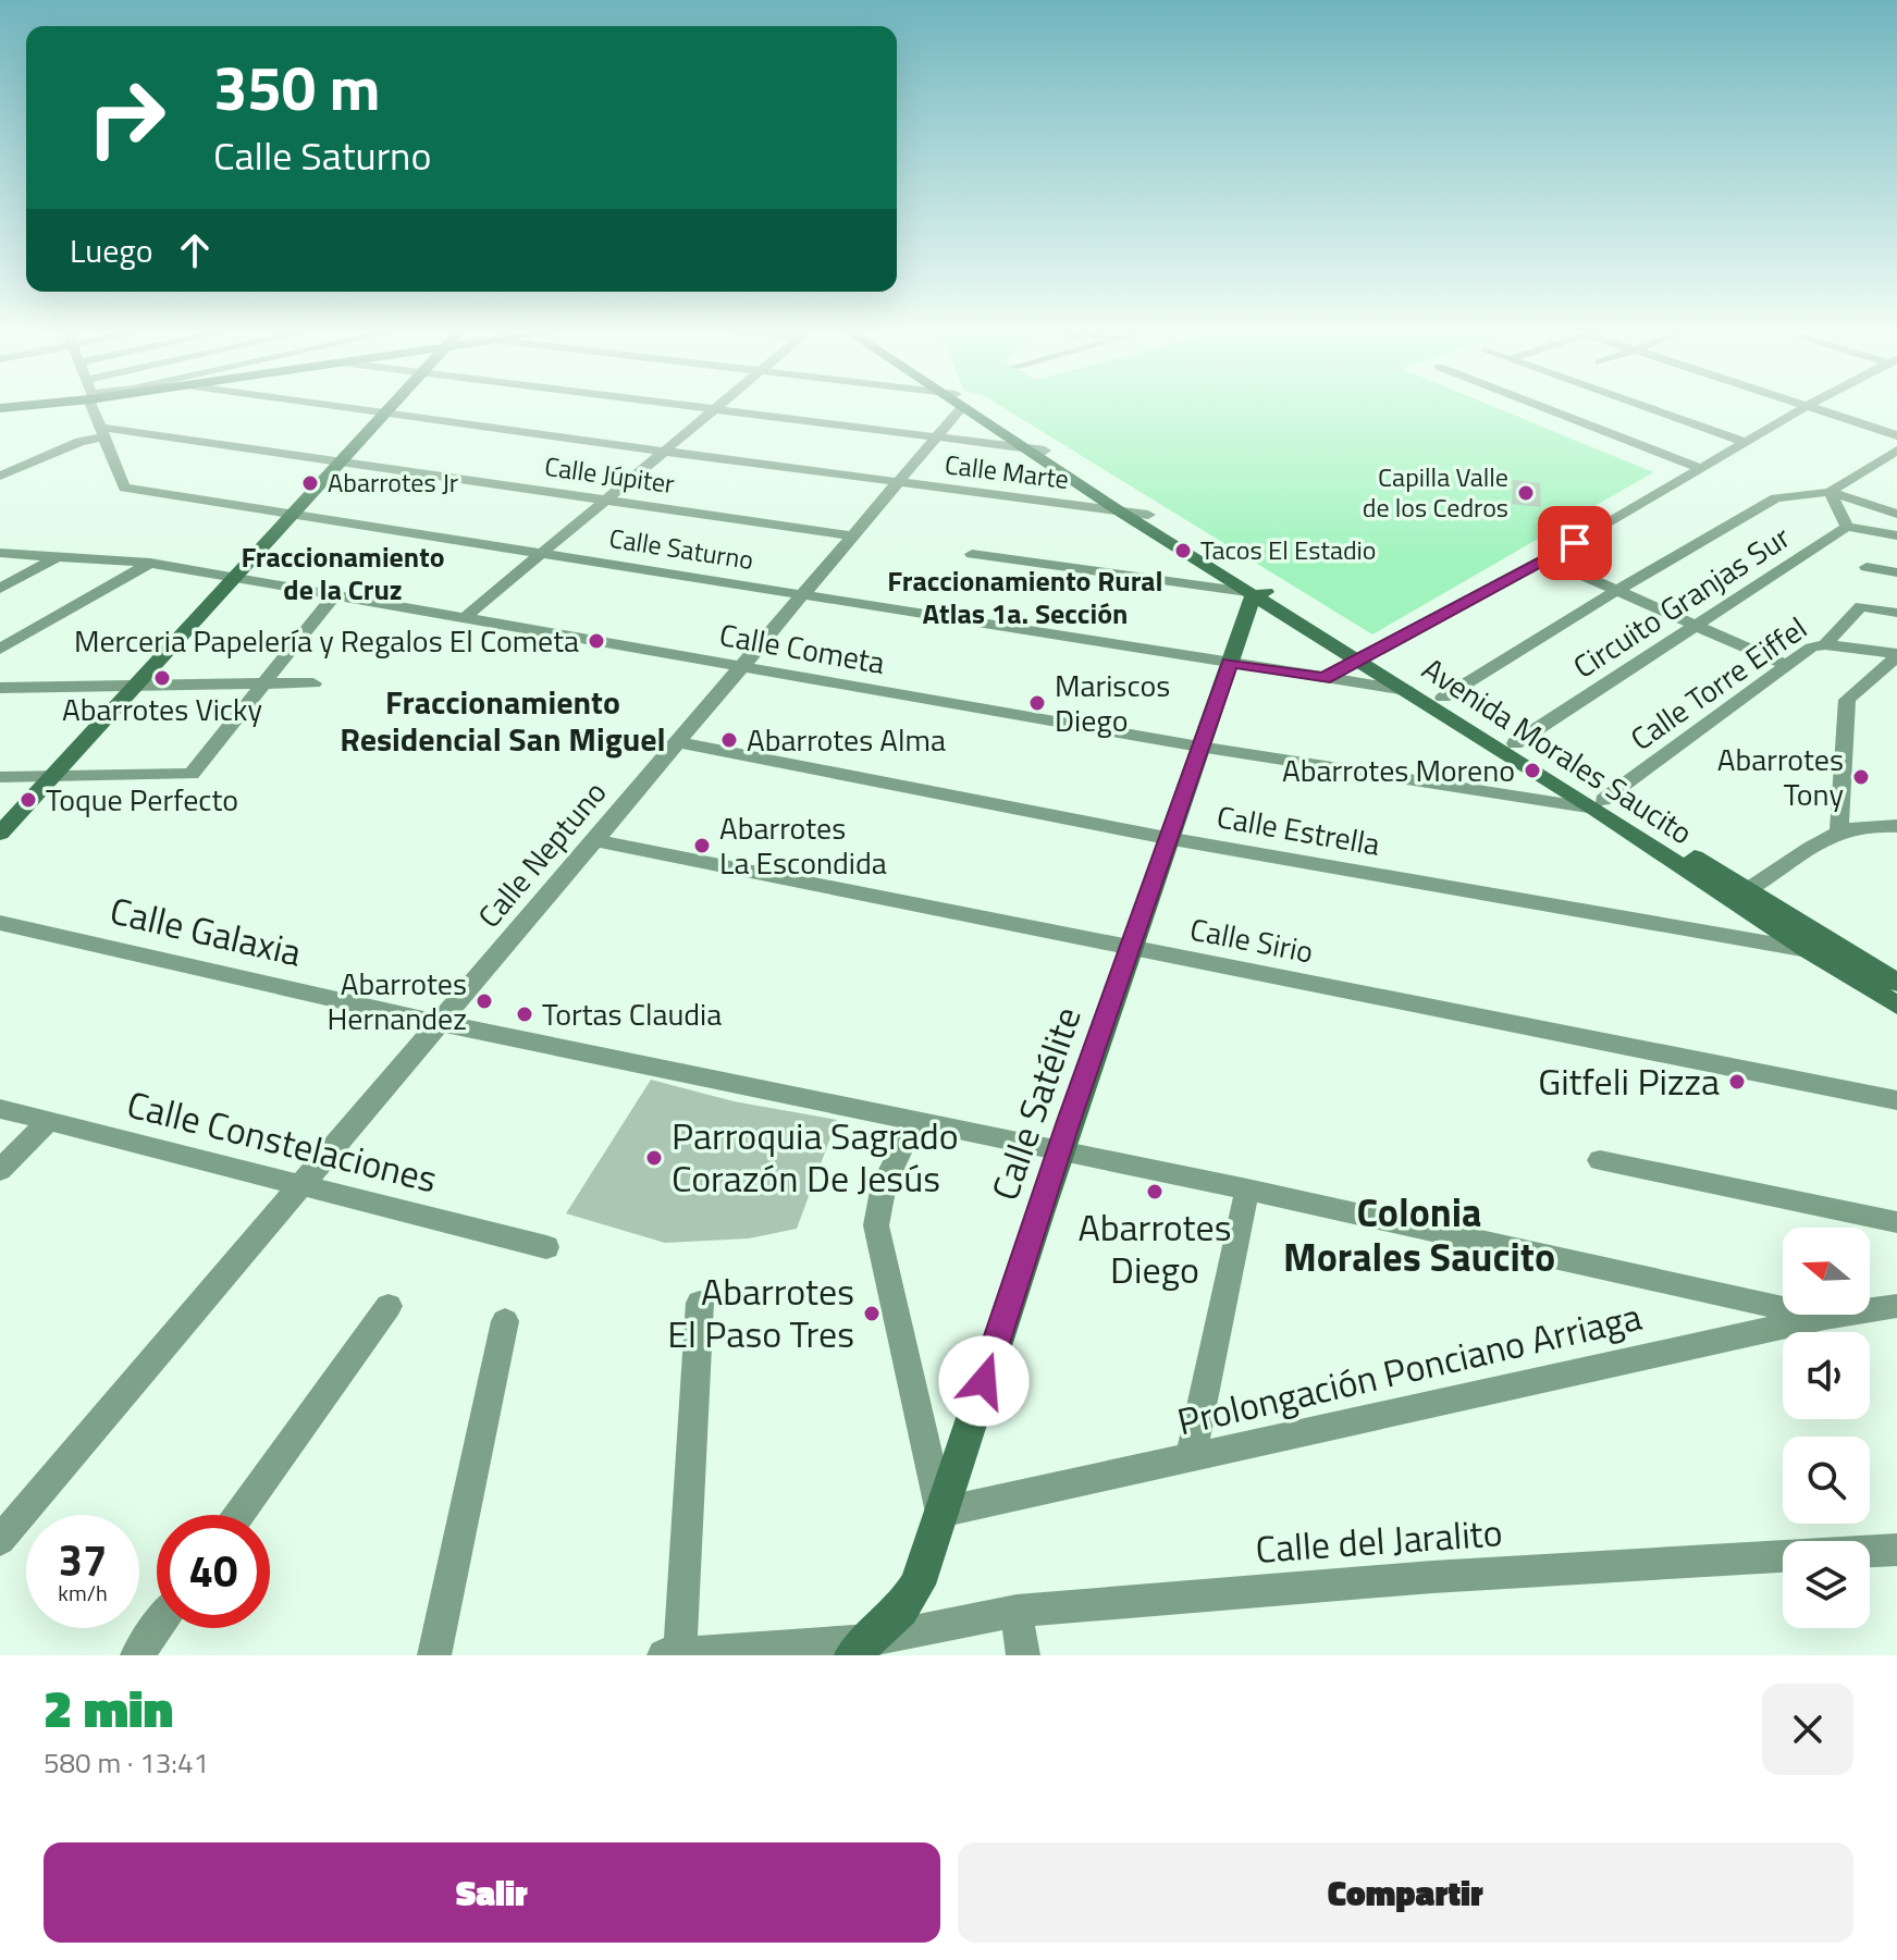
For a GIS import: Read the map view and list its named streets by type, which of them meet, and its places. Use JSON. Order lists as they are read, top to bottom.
{
  "streets": {
    "main road": ["Avenida Morales Saucito", "Calle Satélite"],
    "street": [
      "Calle Marte",
      "Calle Júpiter",
      "Calle Saturno",
      "Circuito Granjas Sur",
      "Calle Cometa",
      "Calle Torre Eiffel",
      "Calle Estrella",
      "Calle Neptuno",
      "Calle Galaxia",
      "Calle Sirio",
      "Calle Constelaciones",
      "Prolongación Ponciano Arriaga",
      "Calle del Jaralito"
    ]
  },
  "crossings": [
    ["Calle Marte", "Avenida Morales Saucito"],
    ["Calle Marte", "Calle Neptuno"],
    ["Calle Júpiter", "Calle Saturno"],
    ["Calle Júpiter", "Calle Neptuno"],
    ["Calle Saturno", "Avenida Morales Saucito"],
    ["Calle Saturno", "Calle Neptuno"],
    ["Calle Saturno", "Calle Satélite"],
    ["Circuito Granjas Sur", "Avenida Morales Saucito"],
    ["Calle Cometa", "Calle Torre Eiffel"],
    ["Calle Cometa", "Avenida Morales Saucito"],
    ["Calle Cometa", "Calle Neptuno"],
    ["Calle Cometa", "Calle Satélite"],
    ["Calle Torre Eiffel", "Avenida Morales Saucito"],
    ["Avenida Morales Saucito", "Calle Estrella"],
    ["Avenida Morales Saucito", "Calle Satélite"],
    ["Calle Estrella", "Calle Neptuno"],
    ["Calle Estrella", "Calle Satélite"],
    ["Calle Neptuno", "Calle Galaxia"],
    ["Calle Neptuno", "Calle Sirio"],
    ["Calle Neptuno", "Calle Constelaciones"],
    ["Calle Galaxia", "Calle Satélite"],
    ["Calle Galaxia", "Prolongación Ponciano Arriaga"],
    ["Calle Sirio", "Calle Satélite"],
    ["Calle Satélite", "Prolongación Ponciano Arriaga"],
    ["Calle Satélite", "Calle del Jaralito"]
  ],
  "districts": [
    "Fraccionamiento de la Cruz",
    "Fraccionamiento Rural Atlas 1a. Sección",
    "Fraccionamiento Residencial San Miguel",
    "Colonia Morales Saucito"
  ],
  "places": [
    "Abarrotes Jr",
    "Capilla Valle de los Cedros",
    "Tacos El Estadio",
    "Merceria Papelería y Regalos El Cometa",
    "Abarrotes Vicky",
    "Mariscos Diego",
    "Abarrotes Alma",
    "Abarrotes Moreno",
    "Abarrotes Tony",
    "Toque Perfecto",
    "Abarrotes La Escondida",
    "Abarrotes Hernandez",
    "Tortas Claudia",
    "Gitfeli Pizza",
    "Parroquia Sagrado Corazón De Jesús",
    "Abarrotes Diego",
    "Abarrotes El Paso Tres"
  ],
  "north": "left",
  "page": {
    "turn": ["350 m", "Calle Saturno"],
    "then": "Luego",
    "speed": "37 km/h",
    "limit": "40",
    "heading": ["2 min", "580 m · 13:41"],
    "buttons": ["Salir", "Compartir"]
  }
}
